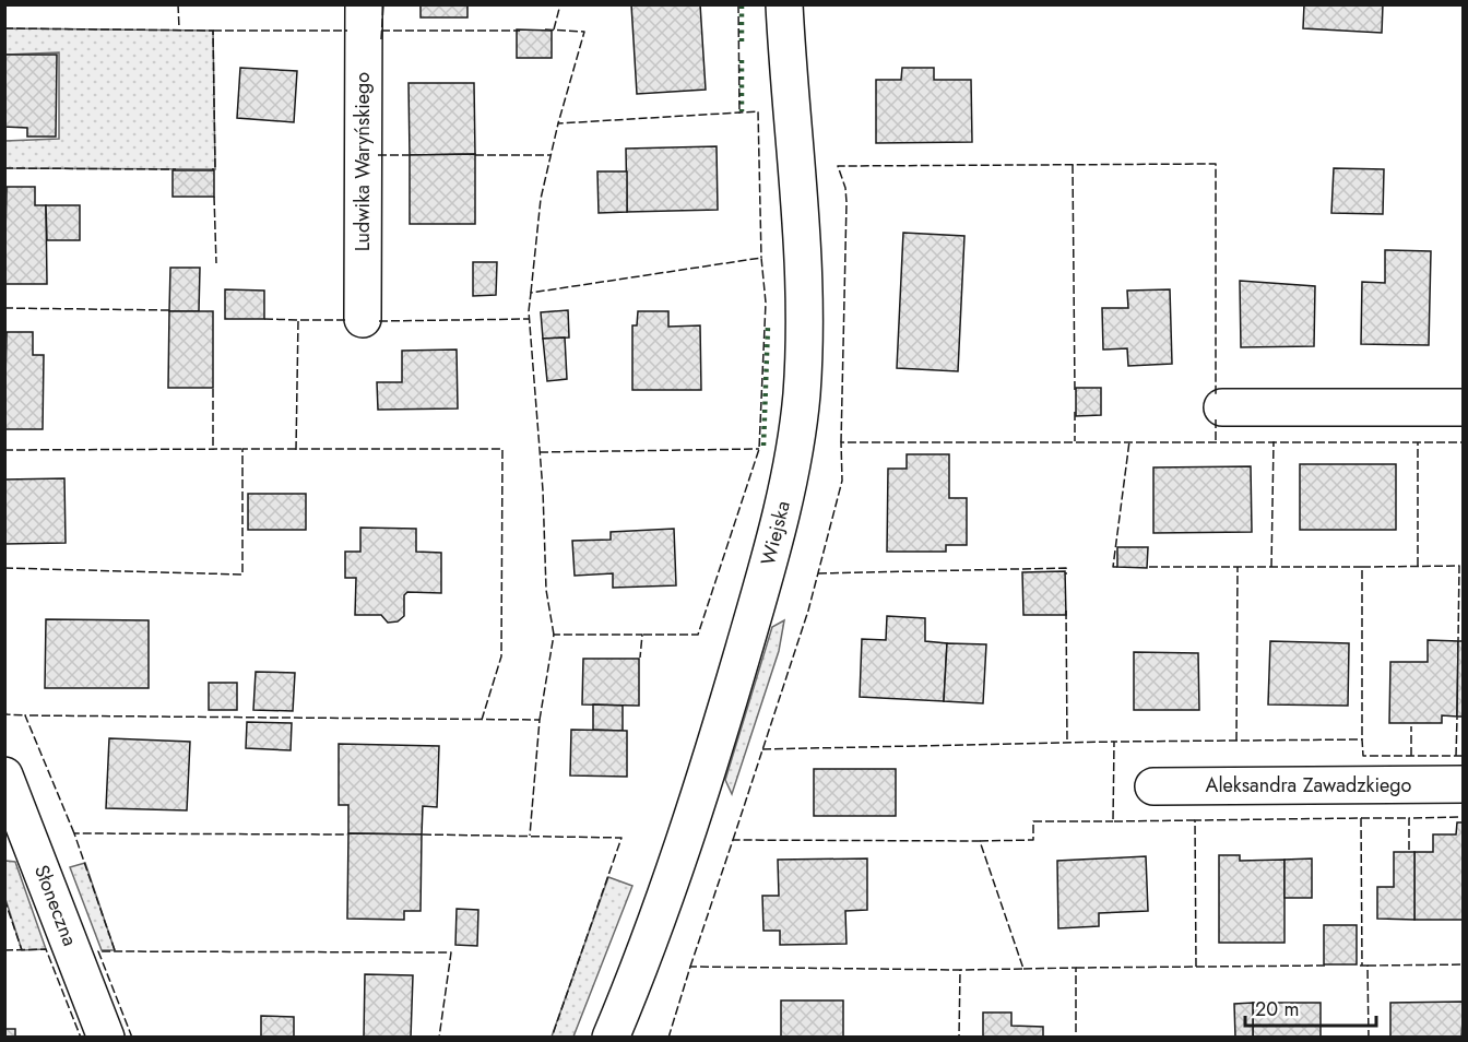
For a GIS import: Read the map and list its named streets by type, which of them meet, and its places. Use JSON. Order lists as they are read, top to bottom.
{
  "streets": {
    "street": [
      "Ludwika Waryńskiego",
      "Wiejska",
      "Aleksandra Zawadzkiego",
      "Słoneczna"
    ]
  },
  "scale_bar": "20 m"
}
